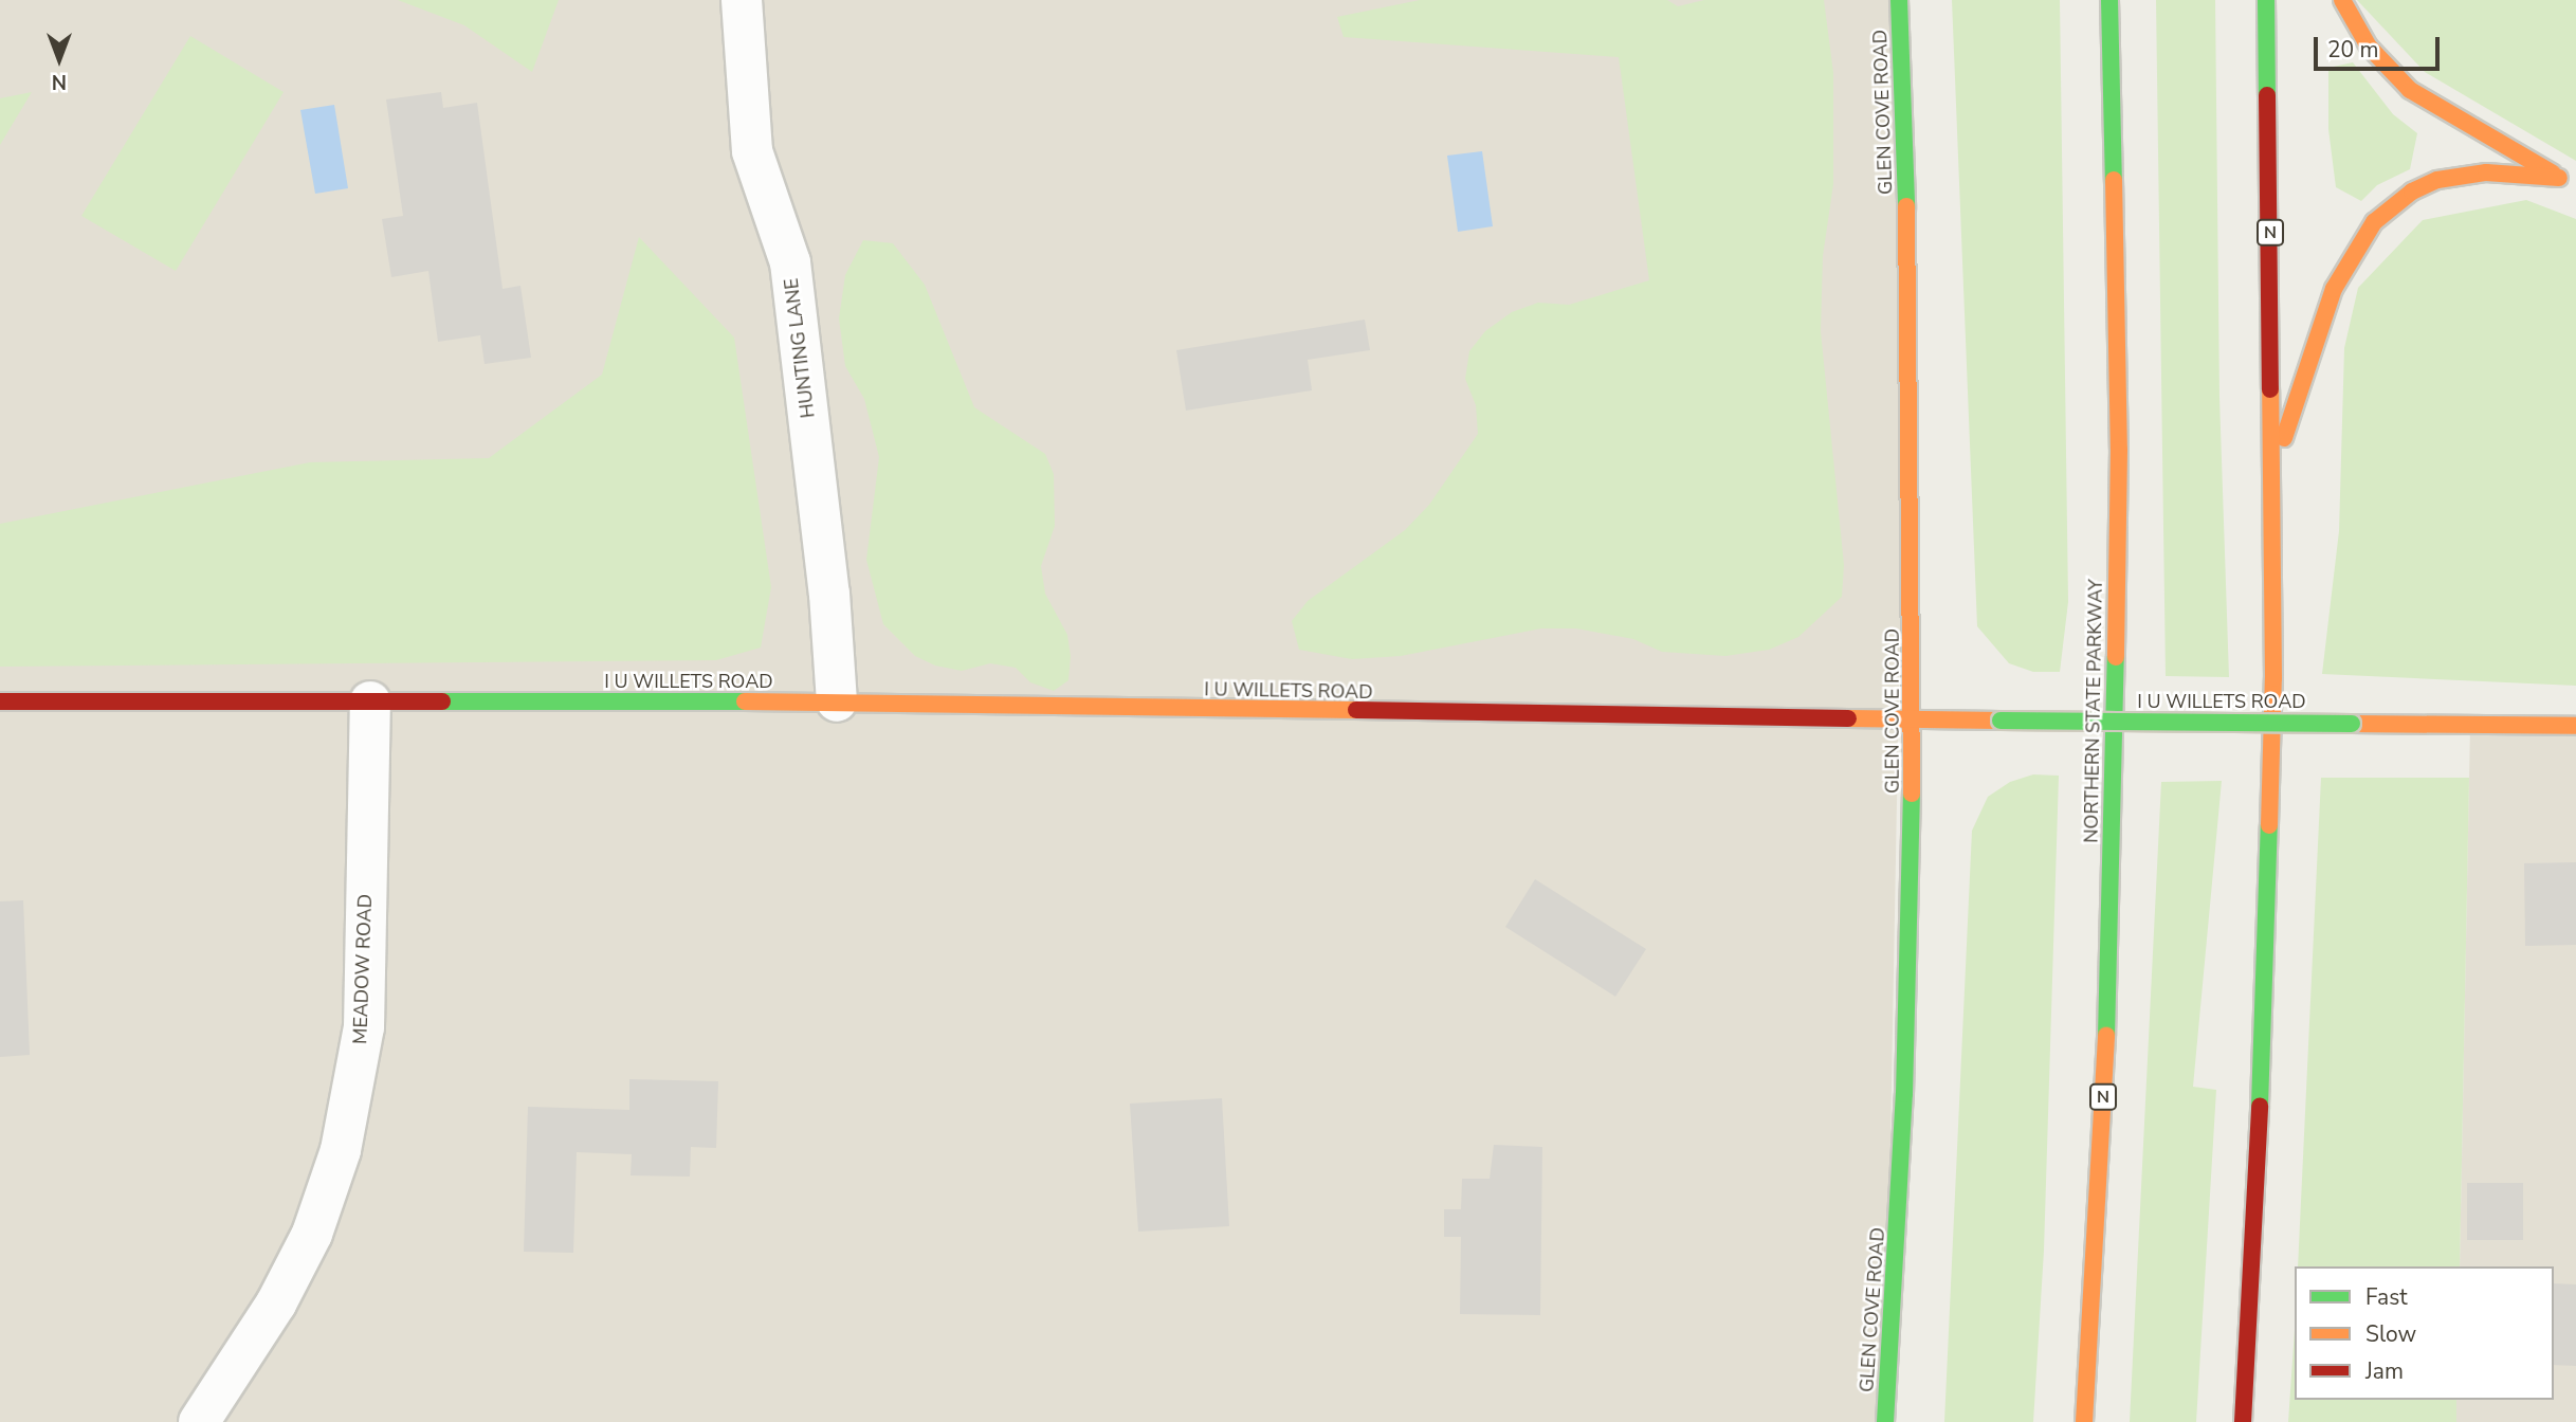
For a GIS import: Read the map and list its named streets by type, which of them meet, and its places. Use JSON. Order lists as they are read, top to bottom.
{
  "streets": {
    "main road": [
      "GLEN COVE ROAD",
      "N",
      "I U WILLETS ROAD",
      "NORTHERN STATE PARKWAY"
    ],
    "street": ["HUNTING LANE", "MEADOW ROAD"]
  },
  "crossings": [
    ["GLEN COVE ROAD", "I U WILLETS ROAD"],
    ["HUNTING LANE", "I U WILLETS ROAD"],
    ["I U WILLETS ROAD", "MEADOW ROAD"]
  ],
  "legend": ["Fast", "Slow", "Jam"],
  "scale_bar": "20 m",
  "north": "bottom"
}
